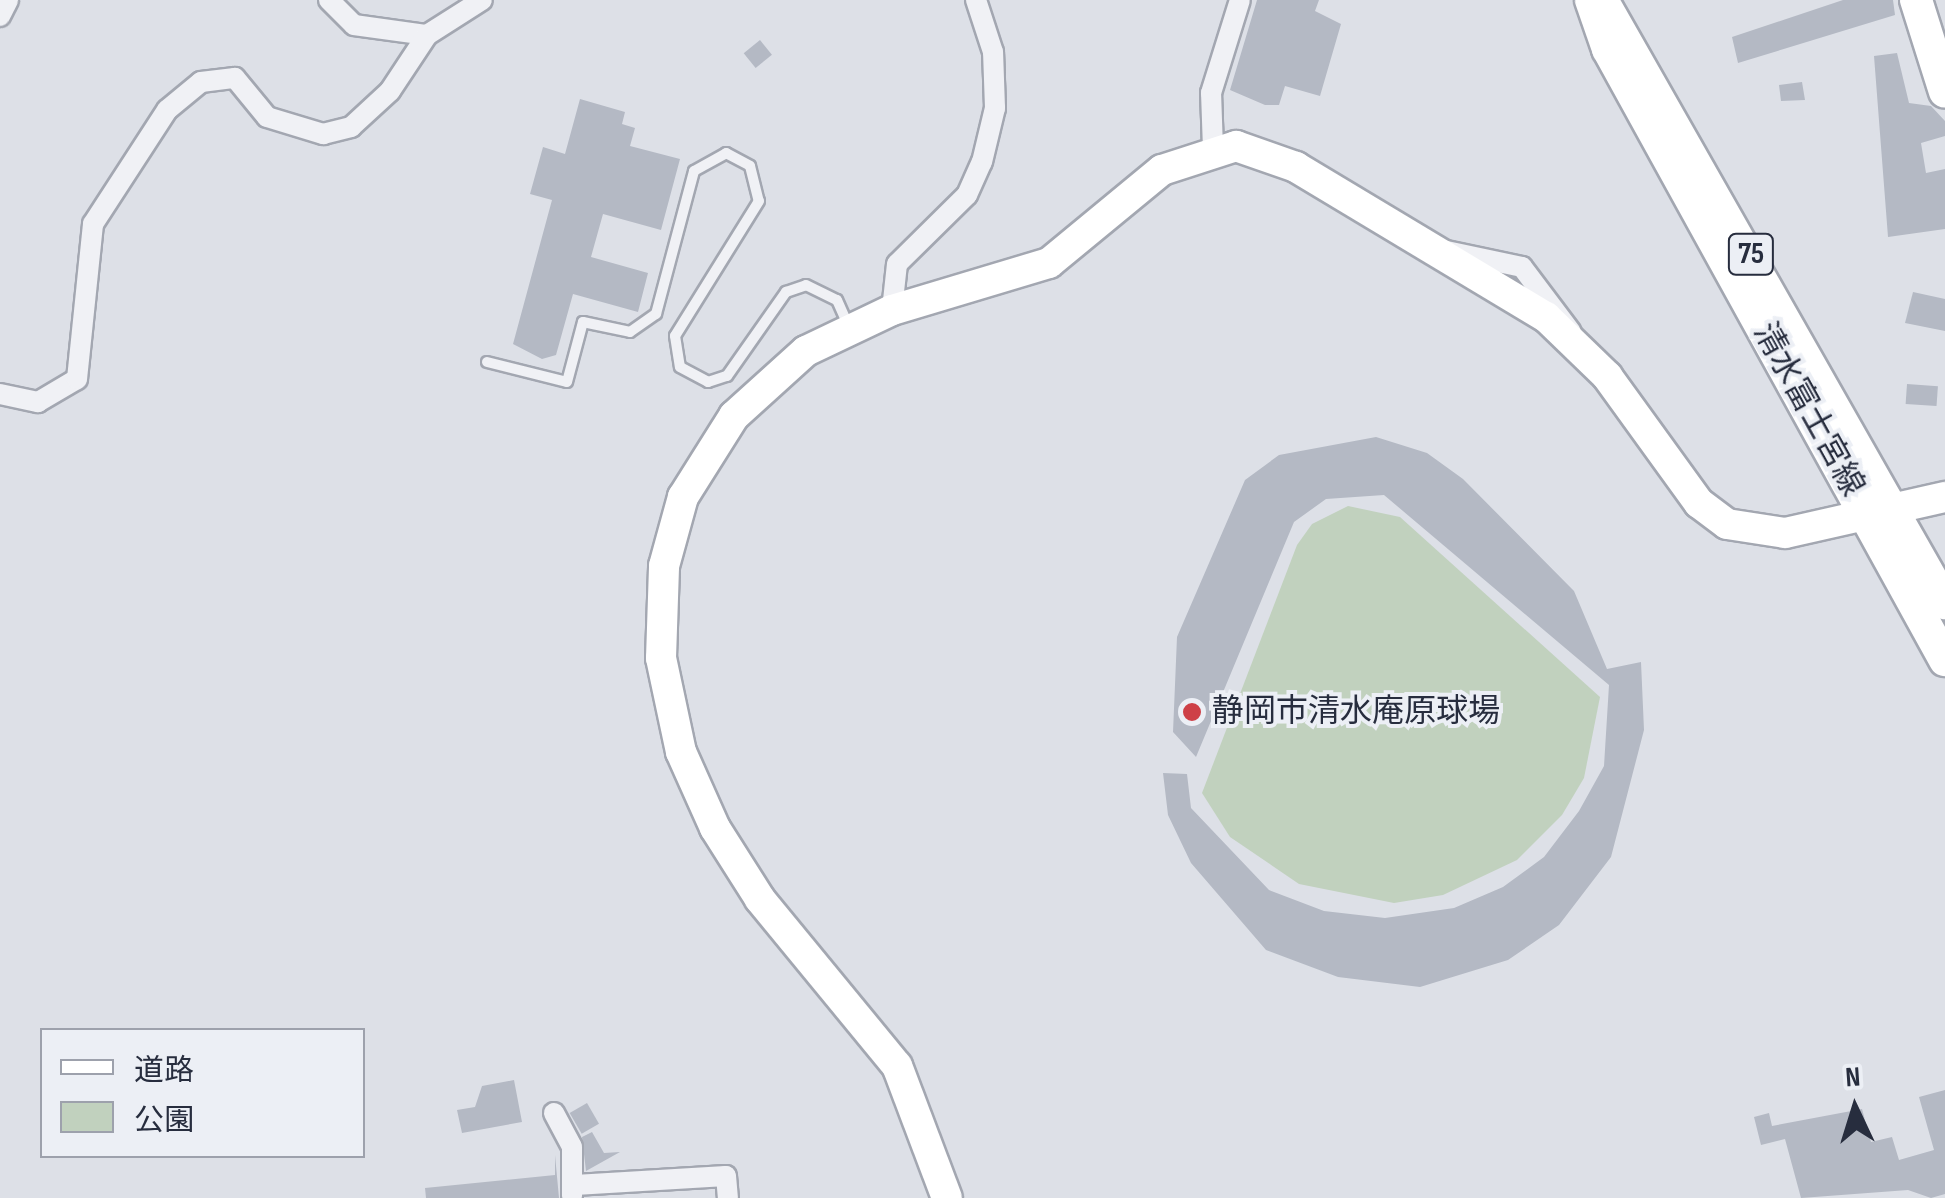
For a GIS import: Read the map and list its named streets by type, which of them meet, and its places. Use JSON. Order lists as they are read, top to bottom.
{
  "streets": {
    "main road": ["75", "清水富士宮線"]
  },
  "places": ["静岡市清水庵原球場"],
  "legend": ["道路", "公園"],
  "north": "top"
}
